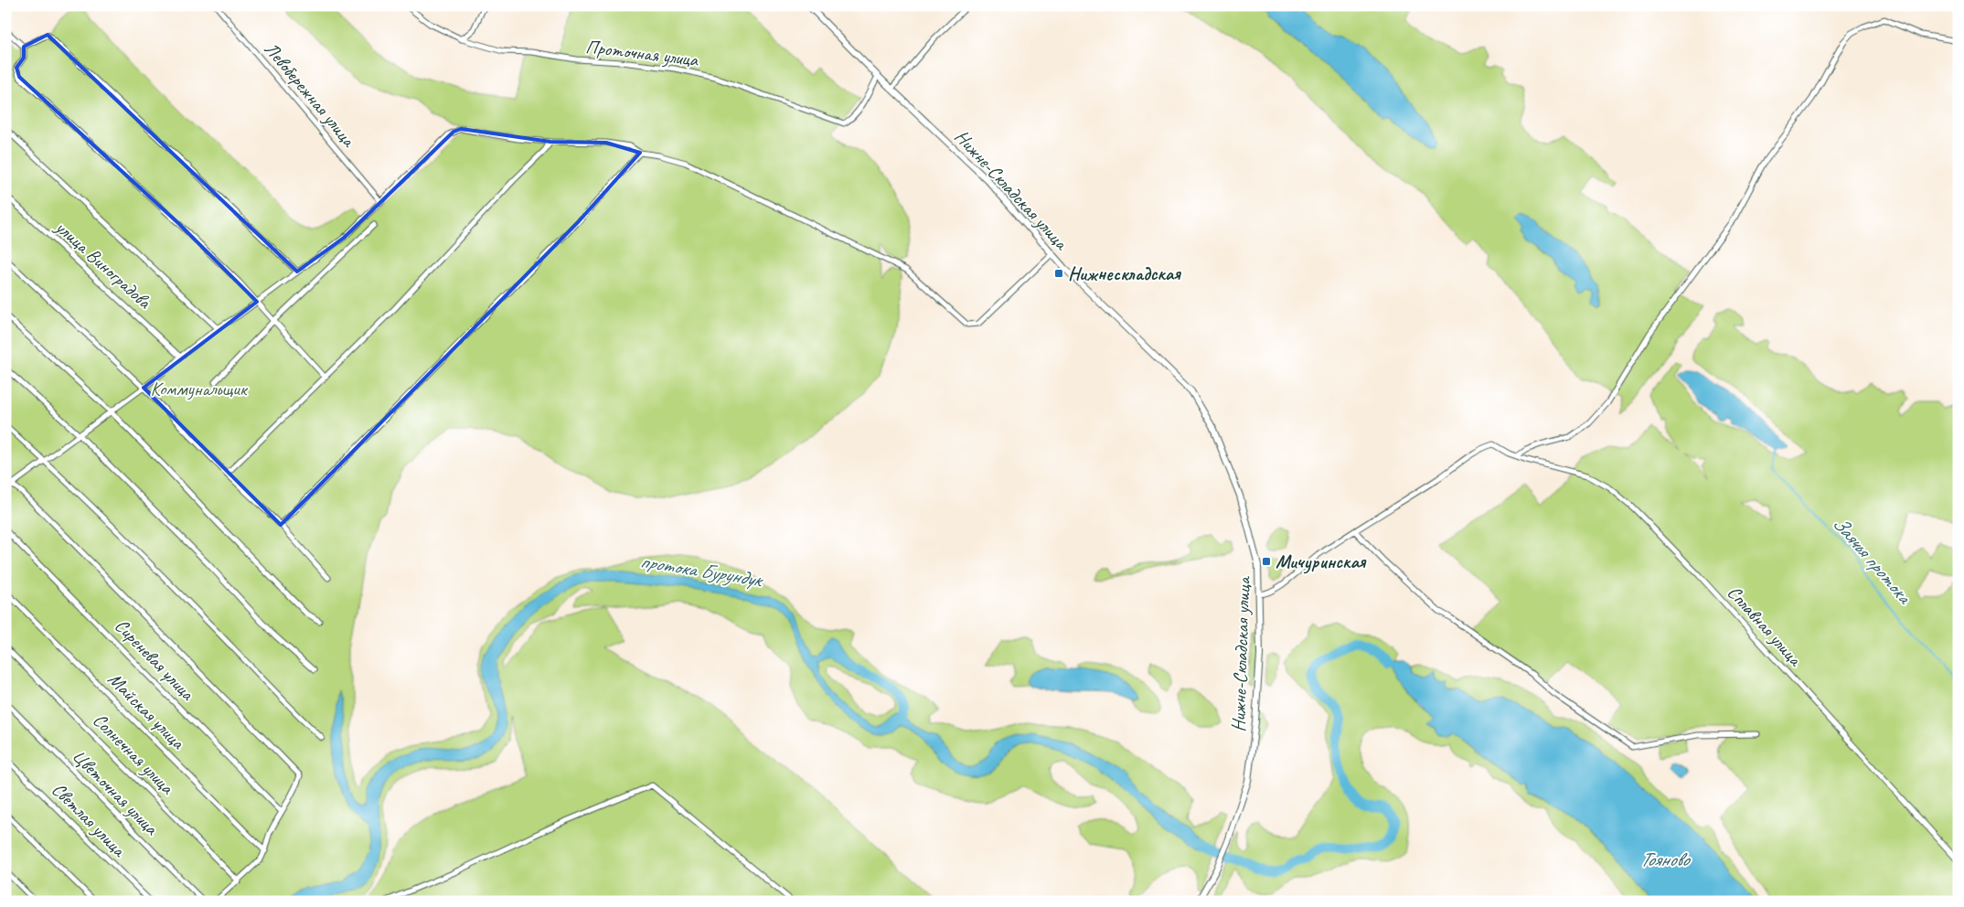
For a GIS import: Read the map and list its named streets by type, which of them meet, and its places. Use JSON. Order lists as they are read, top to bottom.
{
  "streets": {
    "street": [
      "Проточная улица",
      "Левобережная улица",
      "Нижне-Складская улица",
      "улица Виноградова",
      "Сплавная улица",
      "Сиреневая улица",
      "Майская улица",
      "Солнечная улица",
      "Цветочная улица",
      "Светлая улица"
    ]
  },
  "crossings": [
    ["Проточная улица", "Нижне-Складская улица"],
    ["Нижне-Складская улица", "Сплавная улица"]
  ],
  "water": ["Заячья протока", "протока Бурундук", "Тояново"],
  "parks": ["Коммунальщик"],
  "places": {
    "transit": ["Нижнескладская", "Мичуринская"]
  }
}
